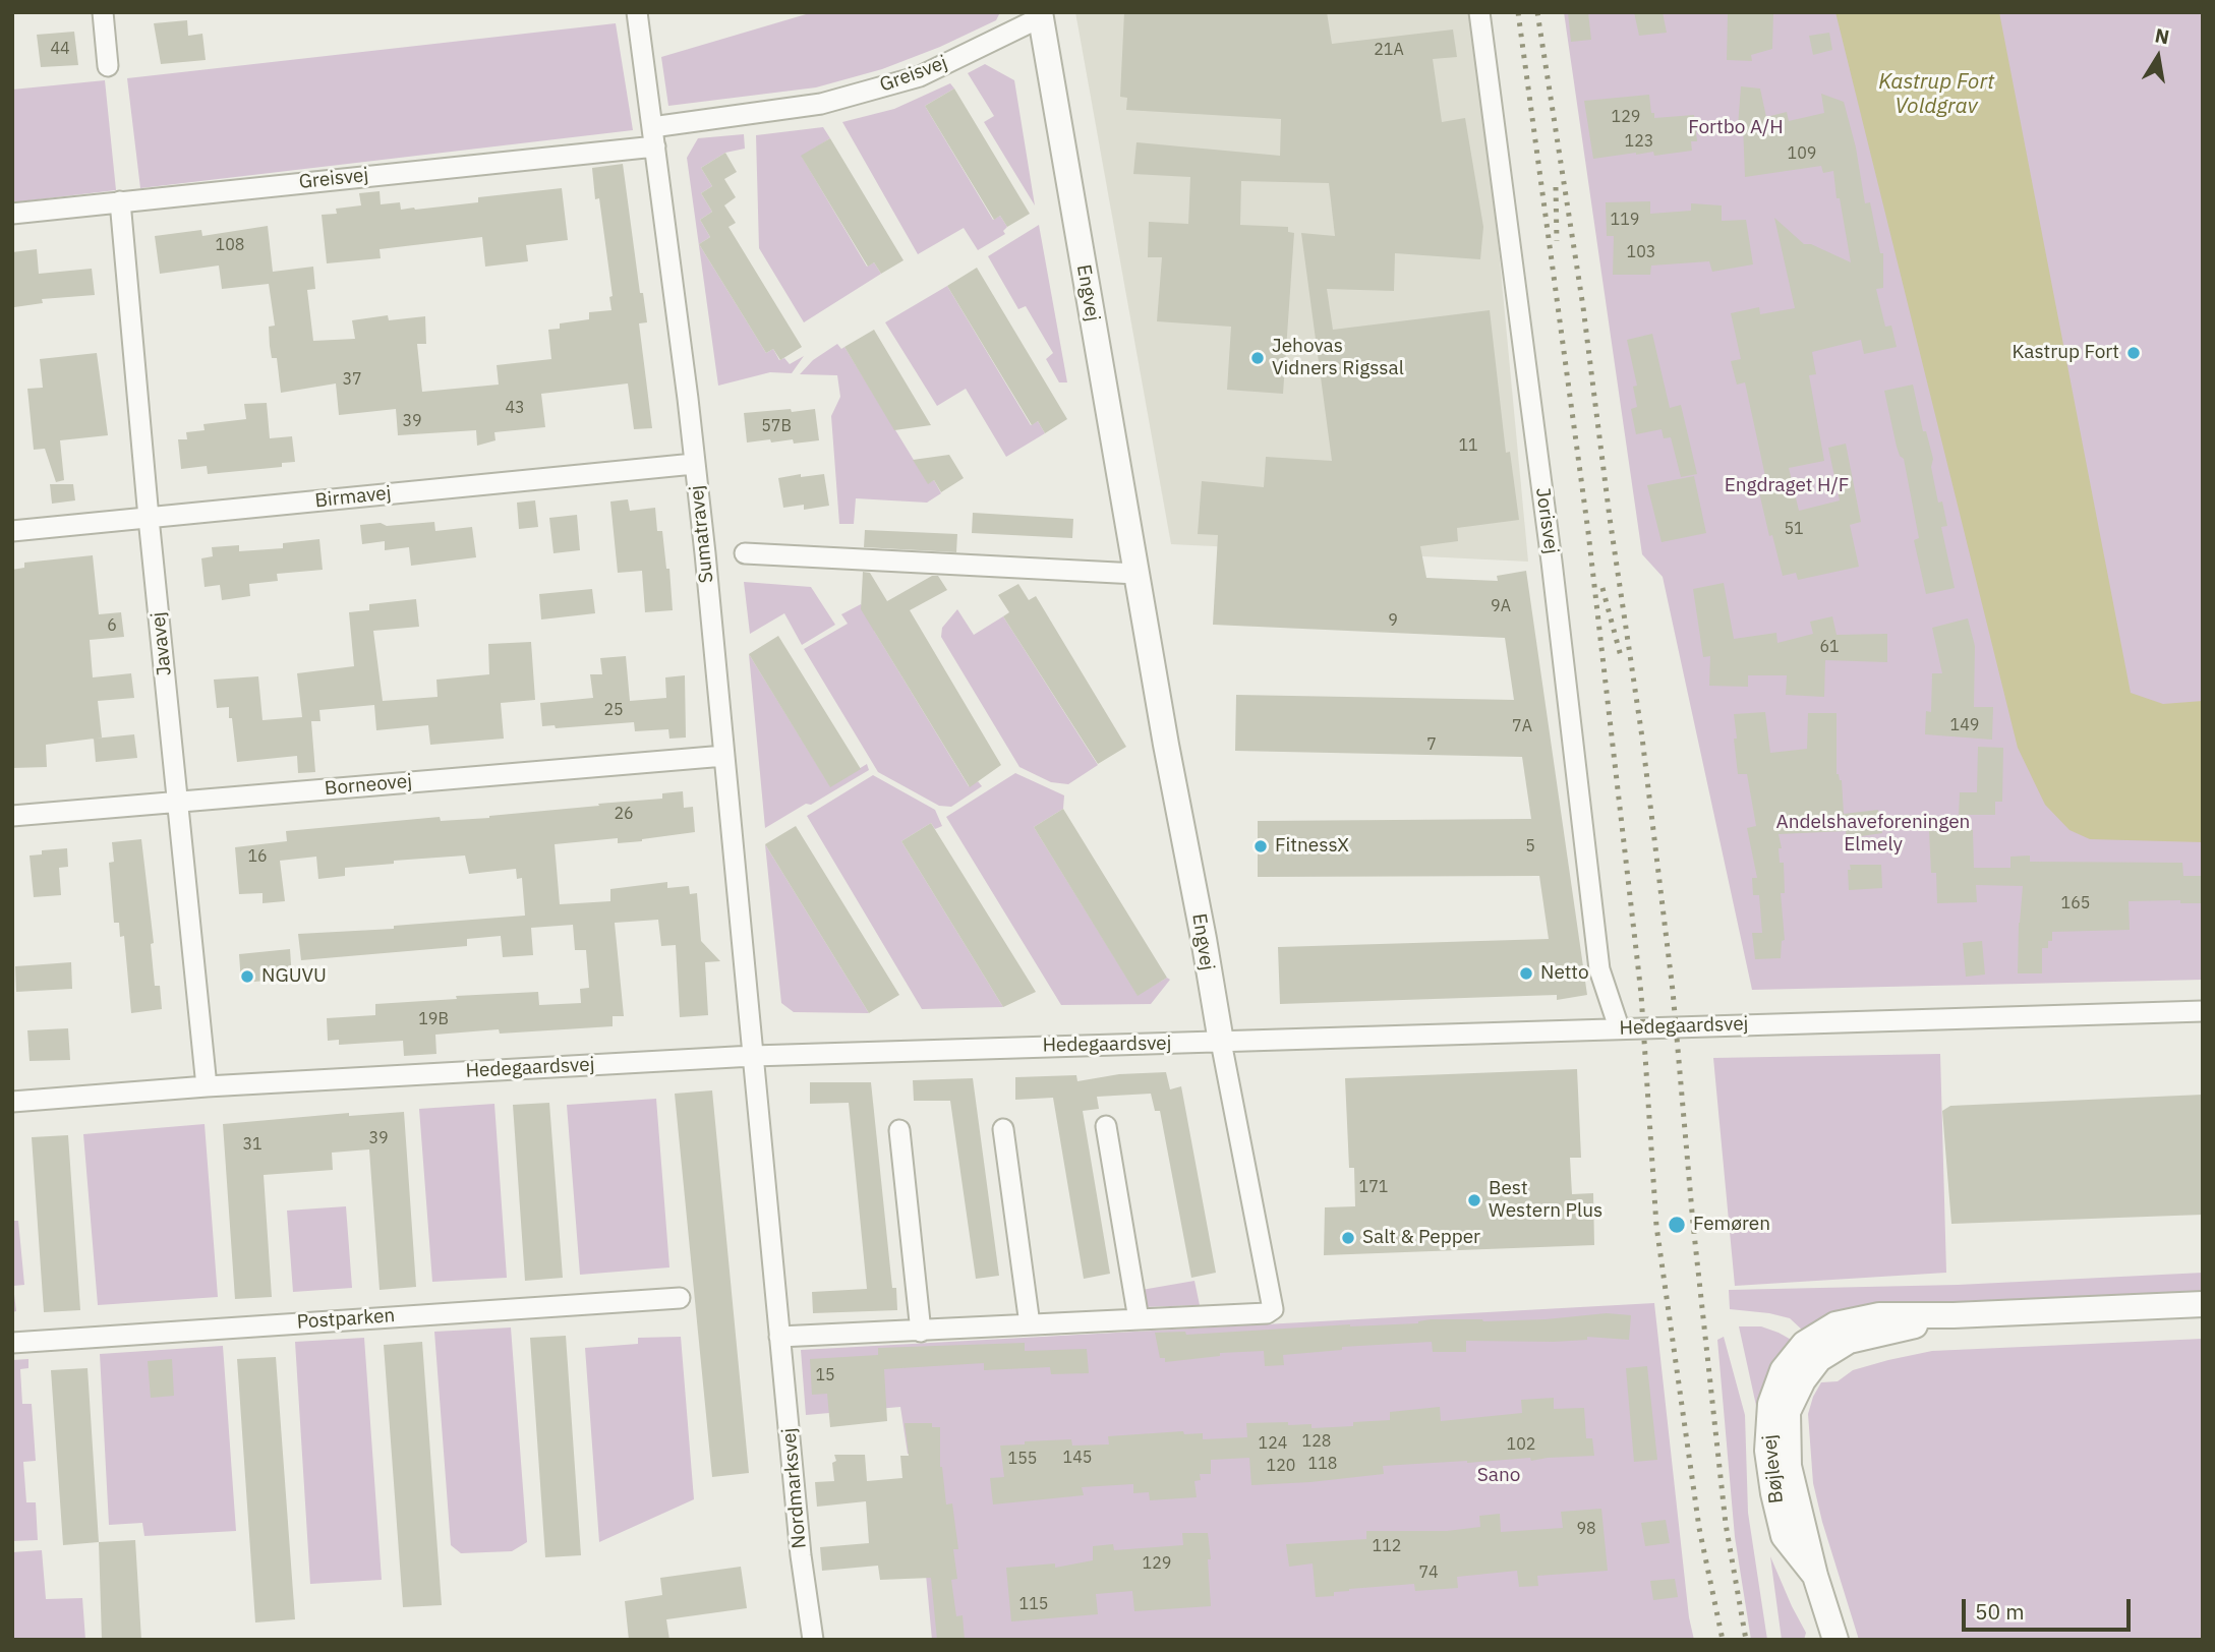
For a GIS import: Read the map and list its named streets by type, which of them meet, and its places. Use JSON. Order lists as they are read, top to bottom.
{
  "streets": {
    "street": [
      "Greisvej",
      "Engvej",
      "Birmavej",
      "Jorisvej",
      "Sumatravej",
      "Javavej",
      "Borneovej",
      "Hedegaardsvej",
      "Postparken",
      "Bøjlevej",
      "Nordmarksvej"
    ]
  },
  "crossings": [
    ["Greisvej", "Engvej"],
    ["Greisvej", "Sumatravej"],
    ["Greisvej", "Javavej"],
    ["Engvej", "Hedegaardsvej"],
    ["Birmavej", "Sumatravej"],
    ["Birmavej", "Javavej"],
    ["Jorisvej", "Hedegaardsvej"],
    ["Sumatravej", "Borneovej"],
    ["Sumatravej", "Hedegaardsvej"],
    ["Sumatravej", "Nordmarksvej"],
    ["Javavej", "Borneovej"],
    ["Javavej", "Hedegaardsvej"],
    ["Hedegaardsvej", "Nordmarksvej"]
  ],
  "water": ["Kastrup Fort Voldgrav"],
  "parks": [
    "Fortbo A/H",
    "Engdraget H/F",
    "Andelshaveforeningen Elmely",
    "Sano"
  ],
  "places": [
    "Kastrup Fort",
    "Jehovas Vidners Rigssal",
    "FitnessX",
    "Netto",
    "NGUVU",
    "Best Western Plus",
    "Femøren",
    "Salt & Pepper"
  ],
  "house_numbers": [
    "44",
    "21A",
    "129",
    "123",
    "109",
    "119",
    "108",
    "103",
    "37",
    "43",
    "39",
    "57B",
    "11",
    "51",
    "9A",
    "9",
    "6",
    "61",
    "25",
    "149",
    "7A",
    "7",
    "26",
    "5",
    "16",
    "165",
    "19B",
    "39",
    "31",
    "171",
    "15",
    "128",
    "124",
    "102",
    "145",
    "155",
    "118",
    "120",
    "98",
    "112",
    "129",
    "74",
    "115"
  ],
  "scale_bar": "50 m",
  "north": "top"
}
